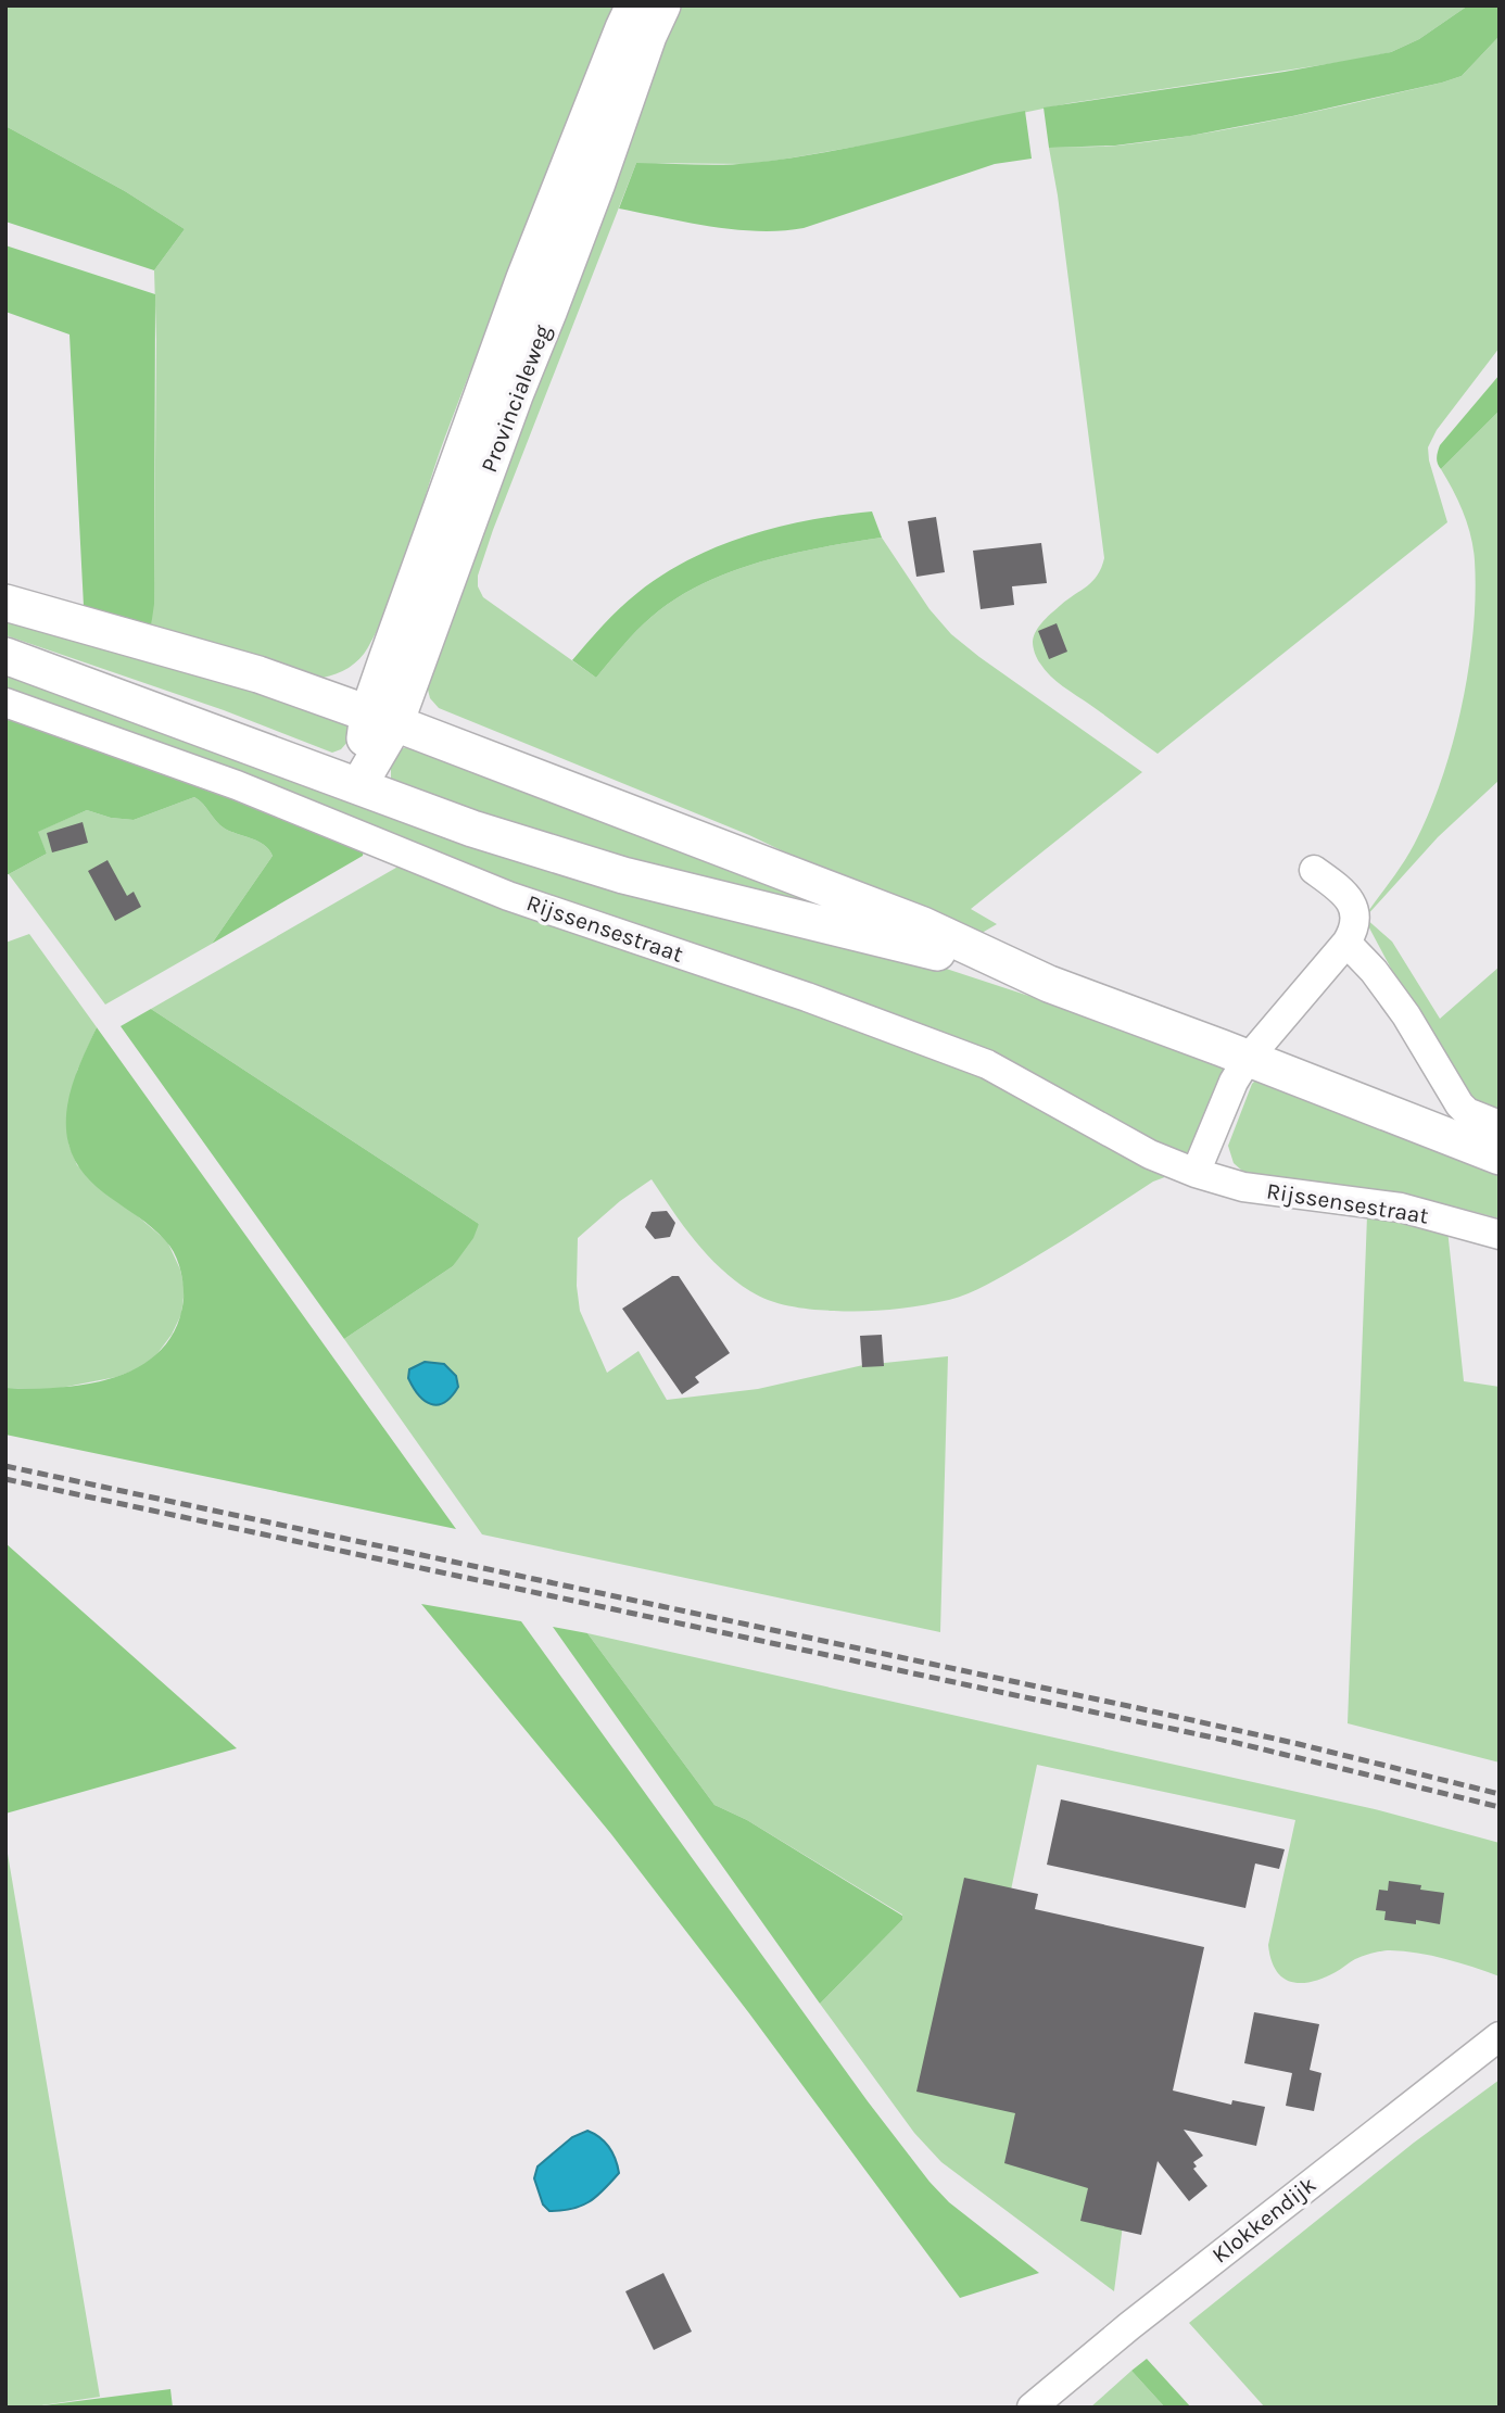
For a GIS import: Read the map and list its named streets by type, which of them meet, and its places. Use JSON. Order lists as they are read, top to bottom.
{
  "streets": {
    "main road": ["Provincialeweg"],
    "street": ["Rijssensestraat", "Klokkendijk"]
  }
}
